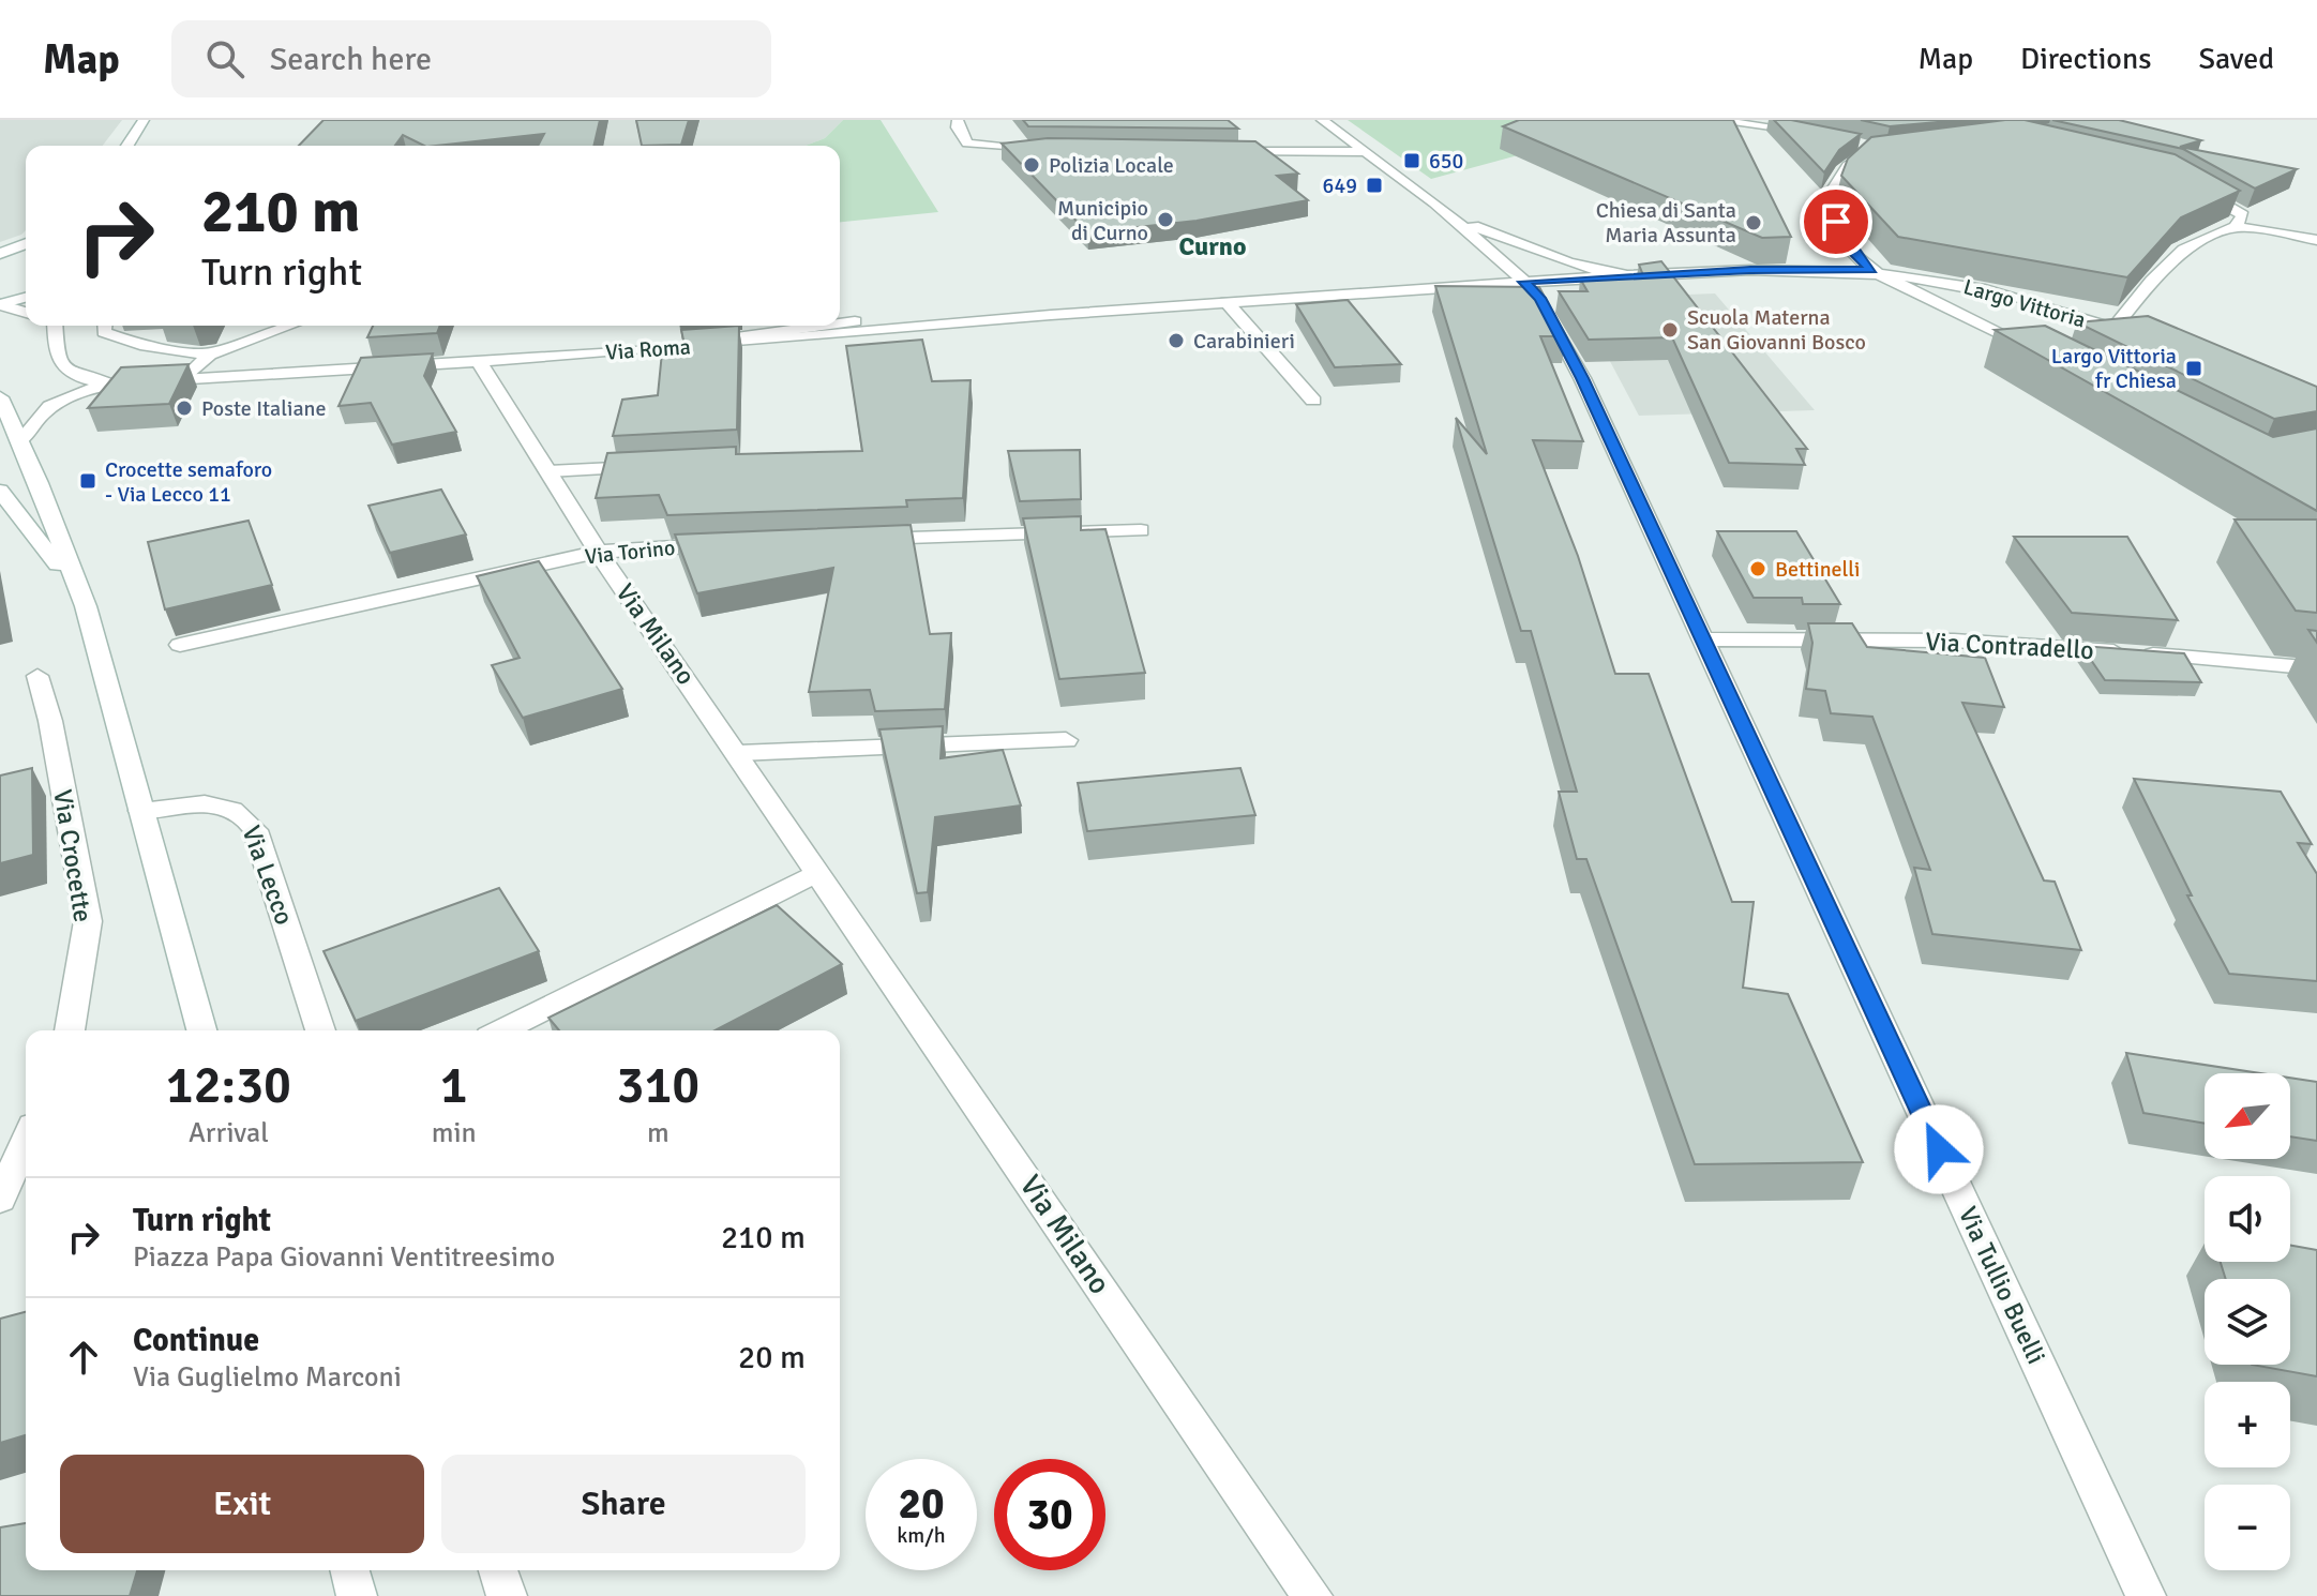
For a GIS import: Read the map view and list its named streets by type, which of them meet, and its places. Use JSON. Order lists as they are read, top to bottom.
{
  "streets": {
    "street": [
      "Largo Vittoria",
      "Via Roma",
      "Via Torino",
      "Via Milano",
      "Via Contradello",
      "Via Crocette",
      "Via Lecco",
      "Via Tullio Buelli"
    ]
  },
  "crossings": [
    ["Largo Vittoria", "Via Roma"],
    ["Largo Vittoria", "Via Tullio Buelli"],
    ["Via Roma", "Via Milano"],
    ["Via Roma", "Via Tullio Buelli"],
    ["Via Torino", "Via Milano"],
    ["Via Contradello", "Via Tullio Buelli"]
  ],
  "districts": ["Curno"],
  "places": {
    "transit": [
      "650",
      "649",
      "Largo Vittoria fr Chiesa",
      "Crocette semaforo - Via Lecco 11"
    ],
    "other": [
      "Polizia Locale",
      "Municipio di Curno",
      "Chiesa di Santa Maria Assunta",
      "Scuola Materna San Giovanni Bosco",
      "Carabinieri",
      "Poste Italiane",
      "Bettinelli"
    ]
  },
  "north": "bottom left",
  "page": {
    "header": "Map",
    "search": "Search here",
    "nav": ["Map", "Directions", "Saved"],
    "turn": ["210 m", "Turn right"],
    "eta": [
      "12:30",
      "Arrival",
      "1",
      "min",
      "310",
      "m"
    ],
    "map_buttons": ["+", "−"],
    "list": [
      {
        "name": "Turn right",
        "note": "Piazza Papa Giovanni Ventitreesimo",
        "value": "210 m"
      },
      {
        "name": "Continue",
        "note": "Via Guglielmo Marconi",
        "value": "20 m"
      }
    ],
    "buttons": ["Exit", "Share"],
    "speed": "20 km/h",
    "limit": "30"
  }
}
